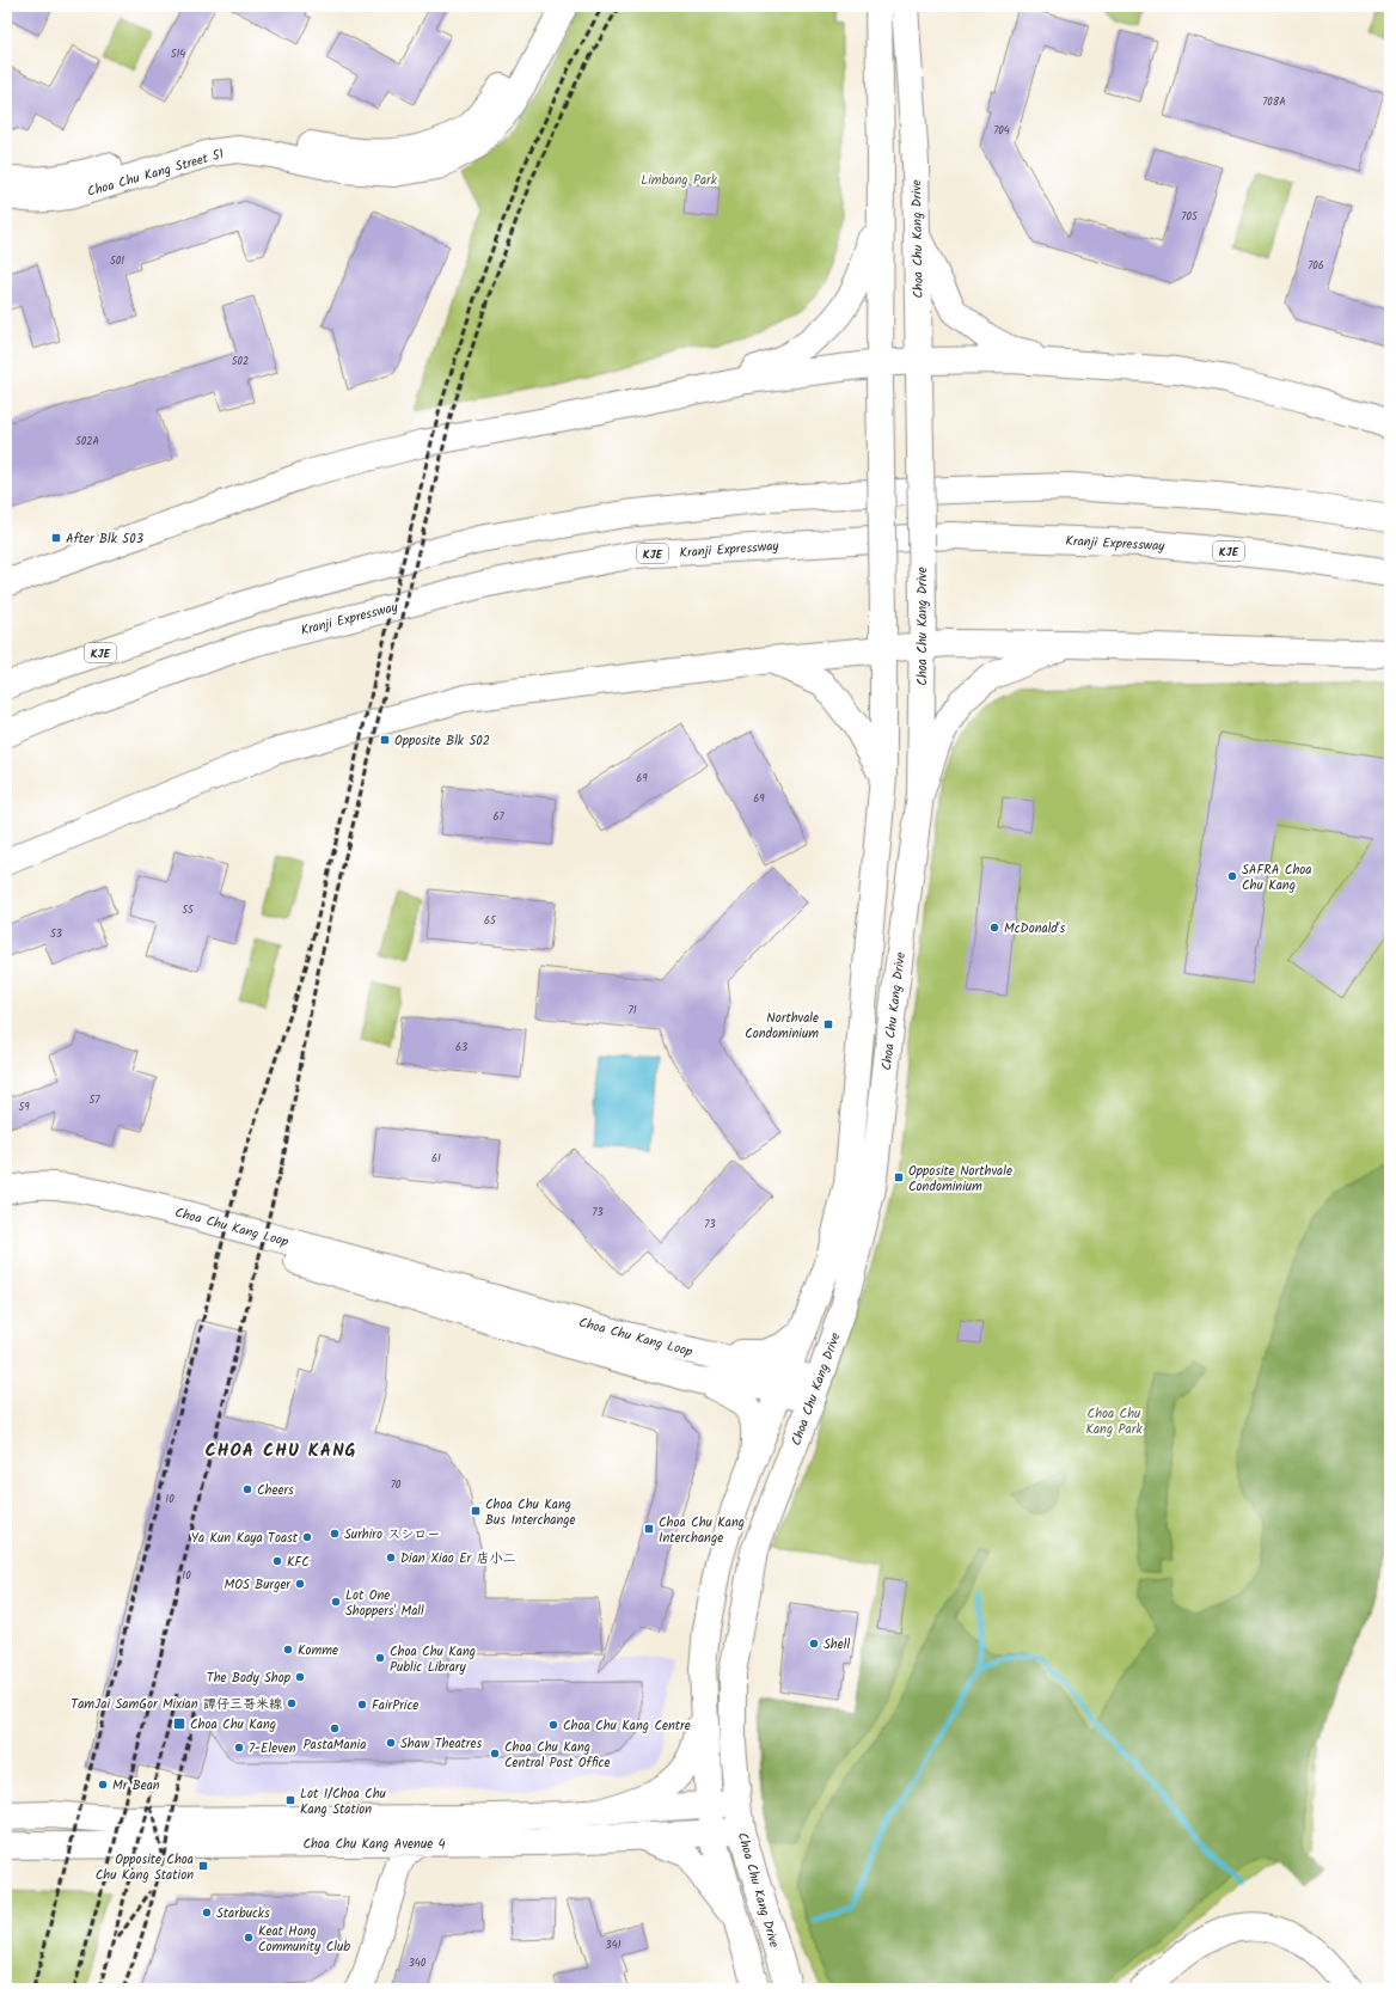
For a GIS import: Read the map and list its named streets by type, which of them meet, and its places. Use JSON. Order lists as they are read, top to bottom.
{
  "streets": {
    "main road": [
      "Choa Chu Kang Street 51",
      "Choa Chu Kang Drive",
      "Kranji Expressway",
      "KJE",
      "Choa Chu Kang Loop",
      "Choa Chu Kang Avenue 4"
    ]
  },
  "crossings": [
    ["Choa Chu Kang Drive", "Choa Chu Kang Loop"],
    ["Choa Chu Kang Drive", "Choa Chu Kang Avenue 4"]
  ],
  "districts": ["CHOA CHU KANG"],
  "parks": ["Limbang Park", "Choa Chu Kang Park"],
  "places": {
    "transit": [
      "After Blk 503",
      "Opposite Blk 502",
      "Northvale Condominium",
      "Opposite Northvale Condominium",
      "Choa Chu Kang Bus Interchange",
      "Choa Chu Kang Interchange",
      "Choa Chu Kang",
      "Lot 1/Choa Chu Kang Station",
      "Opposite Choa Chu Kang Station"
    ],
    "other": [
      "SAFRA Choa Chu Kang",
      "McDonald's",
      "Cheers",
      "Surhiro スシロー",
      "Ya Kun Kaya Toast",
      "Dian Xiao Er 店小二",
      "KFC",
      "MOS Burger",
      "Lot One Shoppers' Mall",
      "Shell",
      "Komme",
      "Choa Chu Kang Public Library",
      "The Body Shop",
      "TamJai SamGor Mixian 譚仔三哥米線",
      "FairPrice",
      "Choa Chu Kang Centre",
      "PastaMania",
      "Shaw Theatres",
      "7-Eleven",
      "Choa Chu Kang Central Post Office",
      "Mr Bean",
      "Starbucks",
      "Keat Hong Community Club"
    ]
  },
  "house_numbers": [
    "514",
    "708A",
    "704",
    "705",
    "501",
    "706",
    "502",
    "502A",
    "69",
    "69",
    "67",
    "55",
    "65",
    "53",
    "71",
    "63",
    "57",
    "59",
    "61",
    "73",
    "73",
    "70",
    "10",
    "10",
    "341",
    "340"
  ]
}
